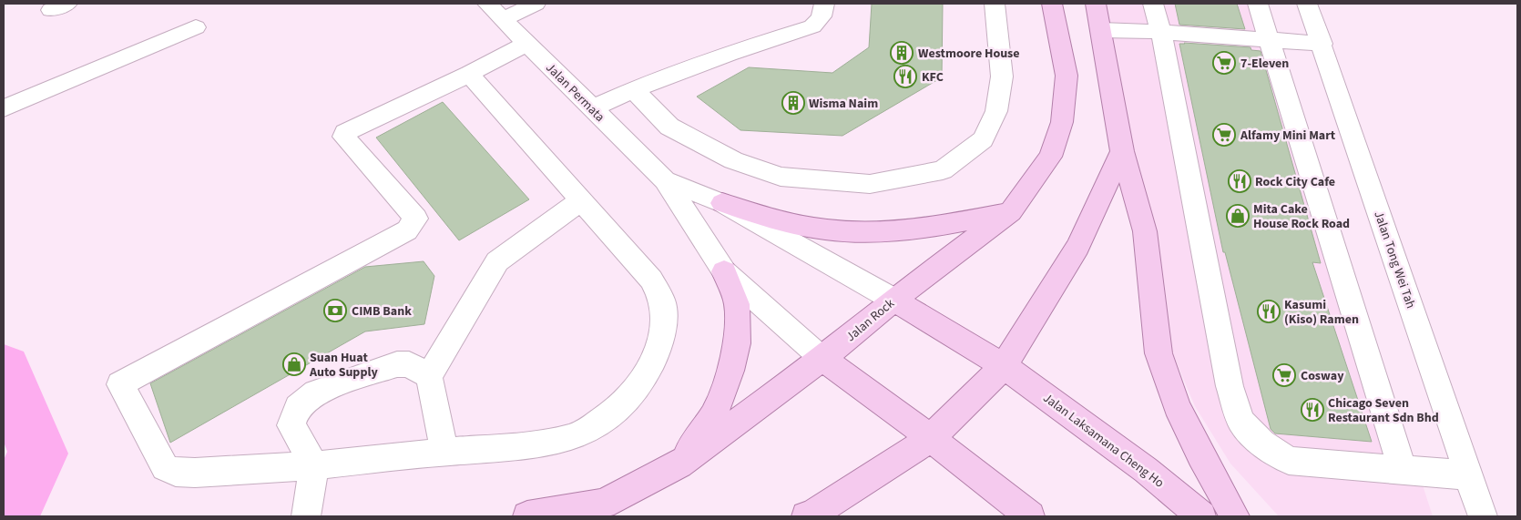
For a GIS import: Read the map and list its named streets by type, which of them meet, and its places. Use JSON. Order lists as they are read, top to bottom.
{
  "streets": {
    "main road": ["Jalan Rock", "Jalan Laksamana Cheng Ho"],
    "street": ["Jalan Permata", "Jalan Tong Wei Tah"]
  },
  "crossings": [
    ["Jalan Rock", "Jalan Laksamana Cheng Ho"]
  ],
  "places": {
    "building": ["Westmoore House", "Wisma Naim"],
    "supermarket": ["7-Eleven", "Alfamy Mini Mart", "Cosway"],
    "restaurant": [
      "KFC",
      "Rock City Cafe",
      "Kasumi (Kiso) Ramen",
      "Chicago Seven Restaurant Sdn Bhd"
    ],
    "shop": ["Mita Cake House Rock Road", "Suan Huat Auto Supply"],
    "bank": ["CIMB Bank"]
  }
}
